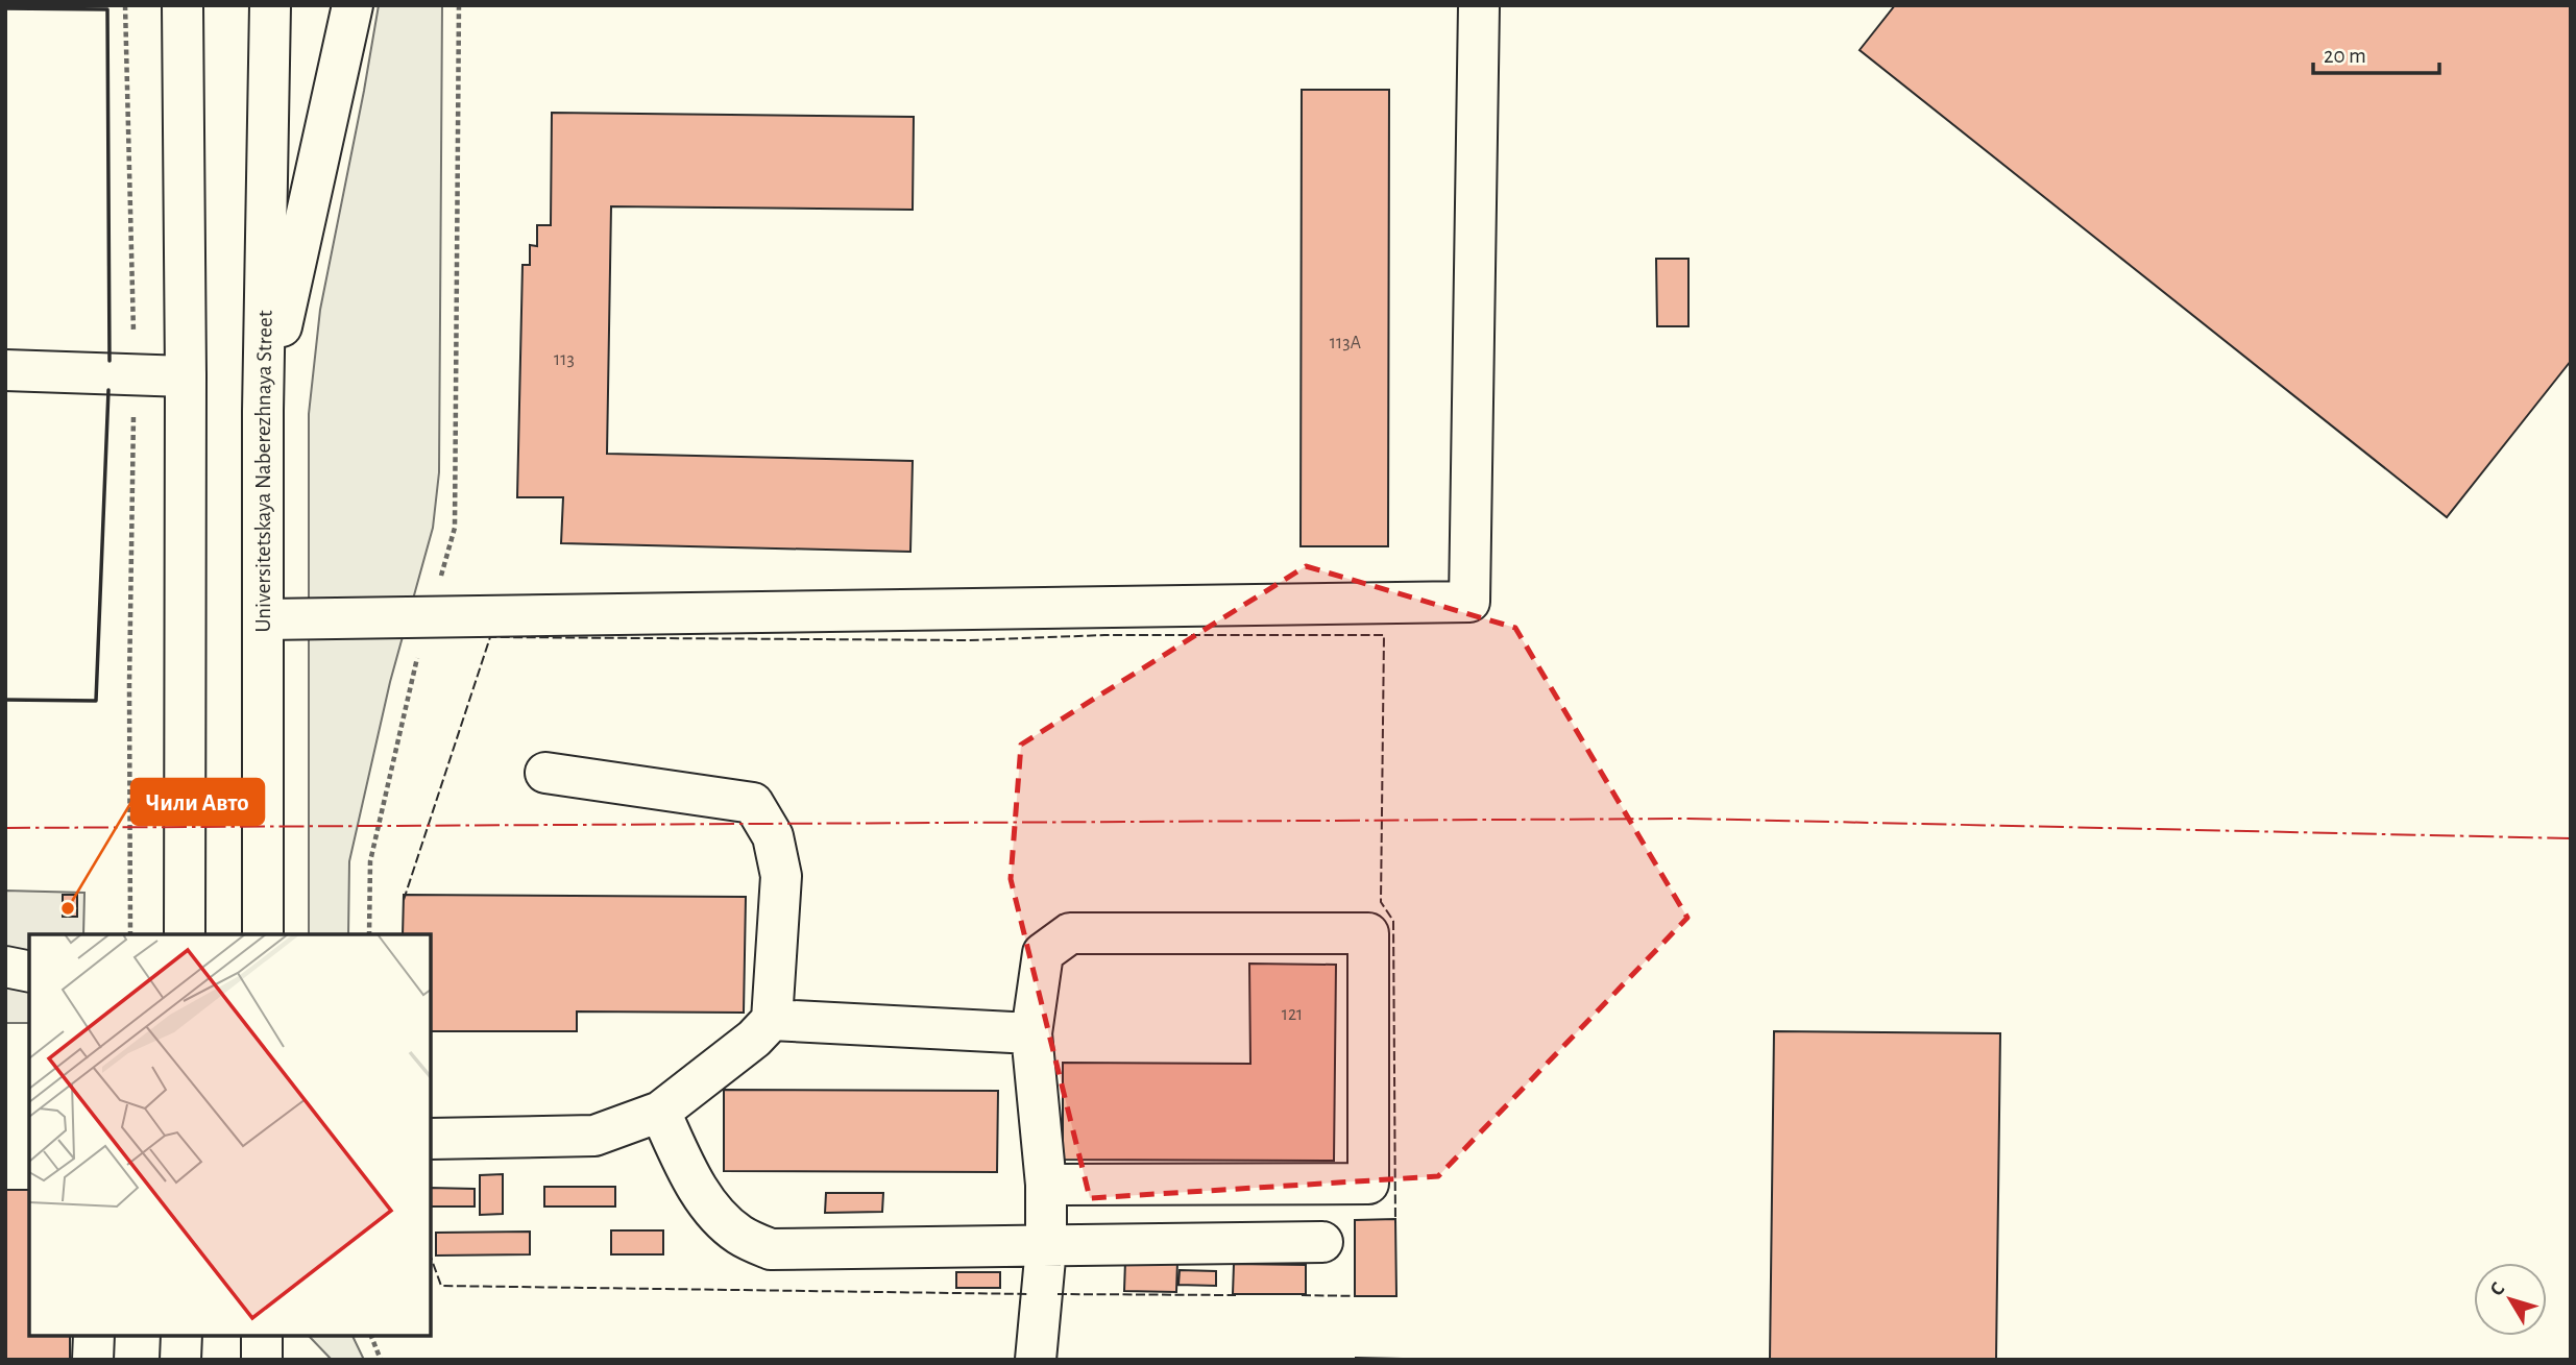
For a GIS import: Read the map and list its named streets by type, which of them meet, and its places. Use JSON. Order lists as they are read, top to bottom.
{
  "streets": {
    "main road": ["Universitetskaya Naberezhnaya Street"]
  },
  "places": ["Чили Авто"],
  "house_numbers": ["113А", "113", "121"],
  "scale_bar": "20 m",
  "north": "top left"
}
